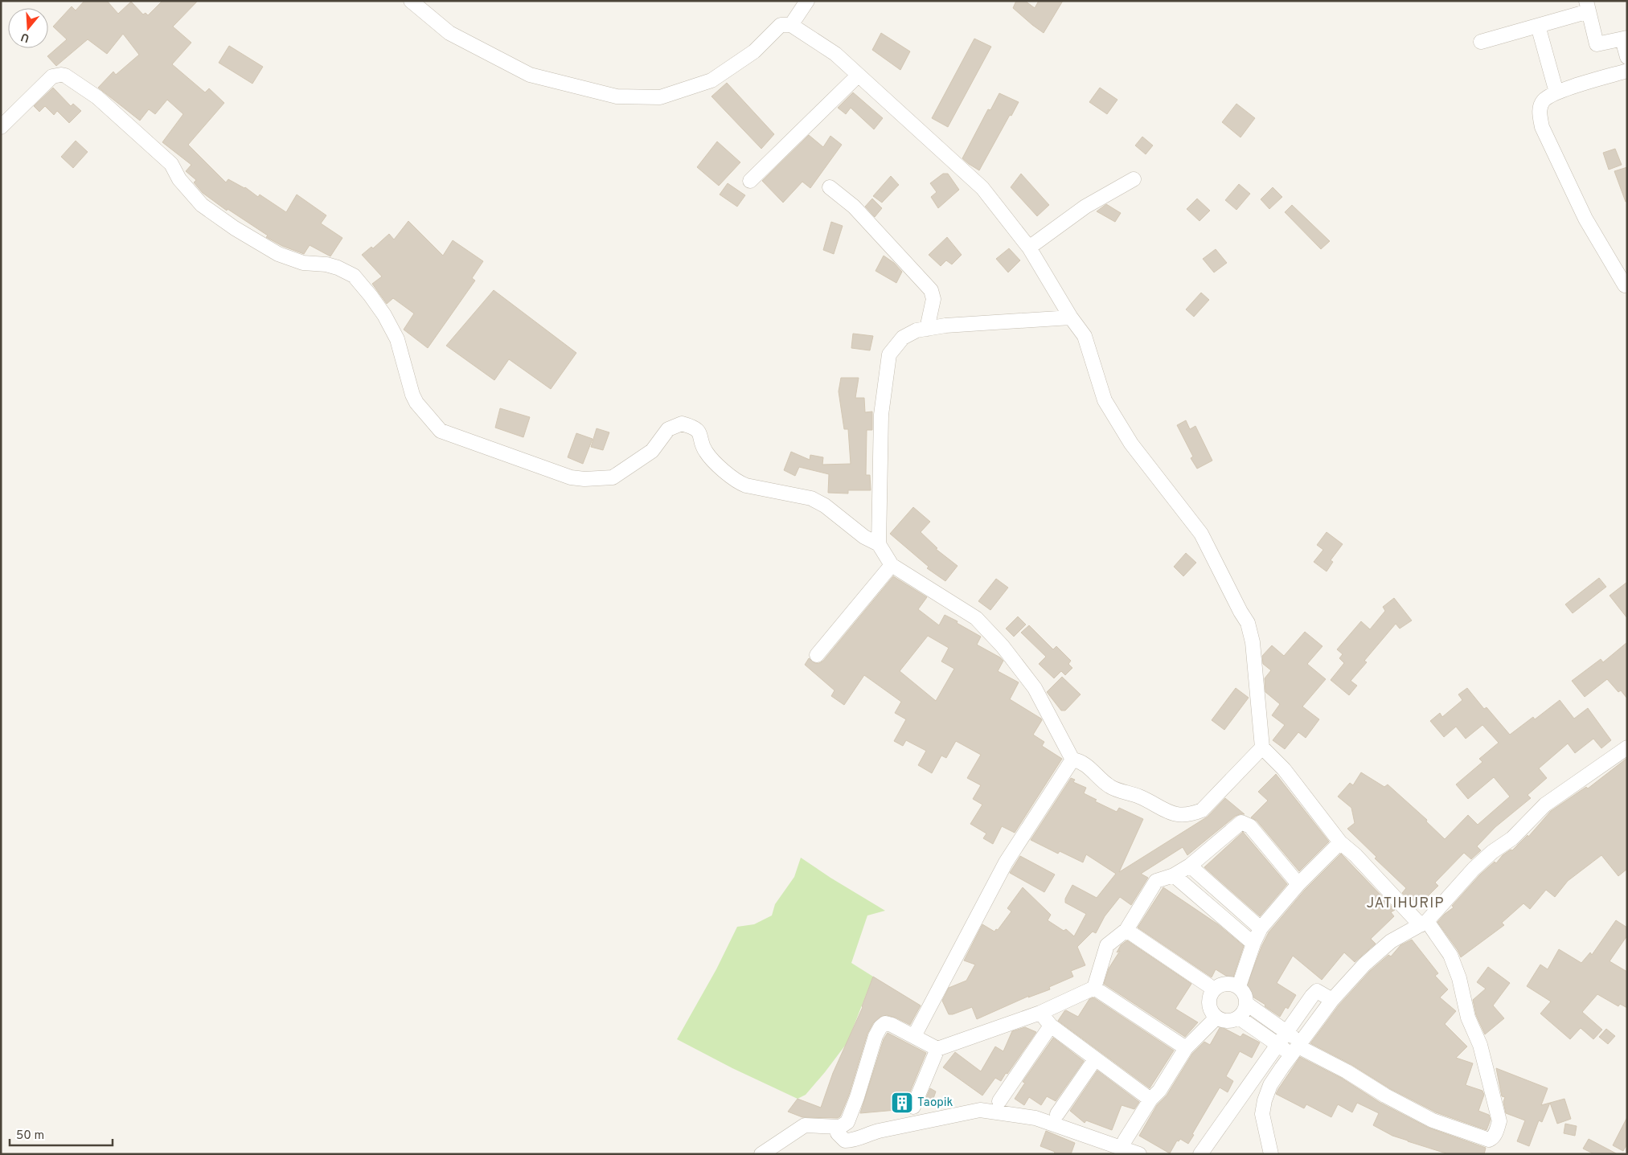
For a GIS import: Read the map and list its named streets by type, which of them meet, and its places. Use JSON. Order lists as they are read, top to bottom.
{
  "districts": ["JATIHURIP"],
  "places": {
    "building": ["Taopik"]
  },
  "scale_bar": "50 m",
  "north": "bottom"
}
